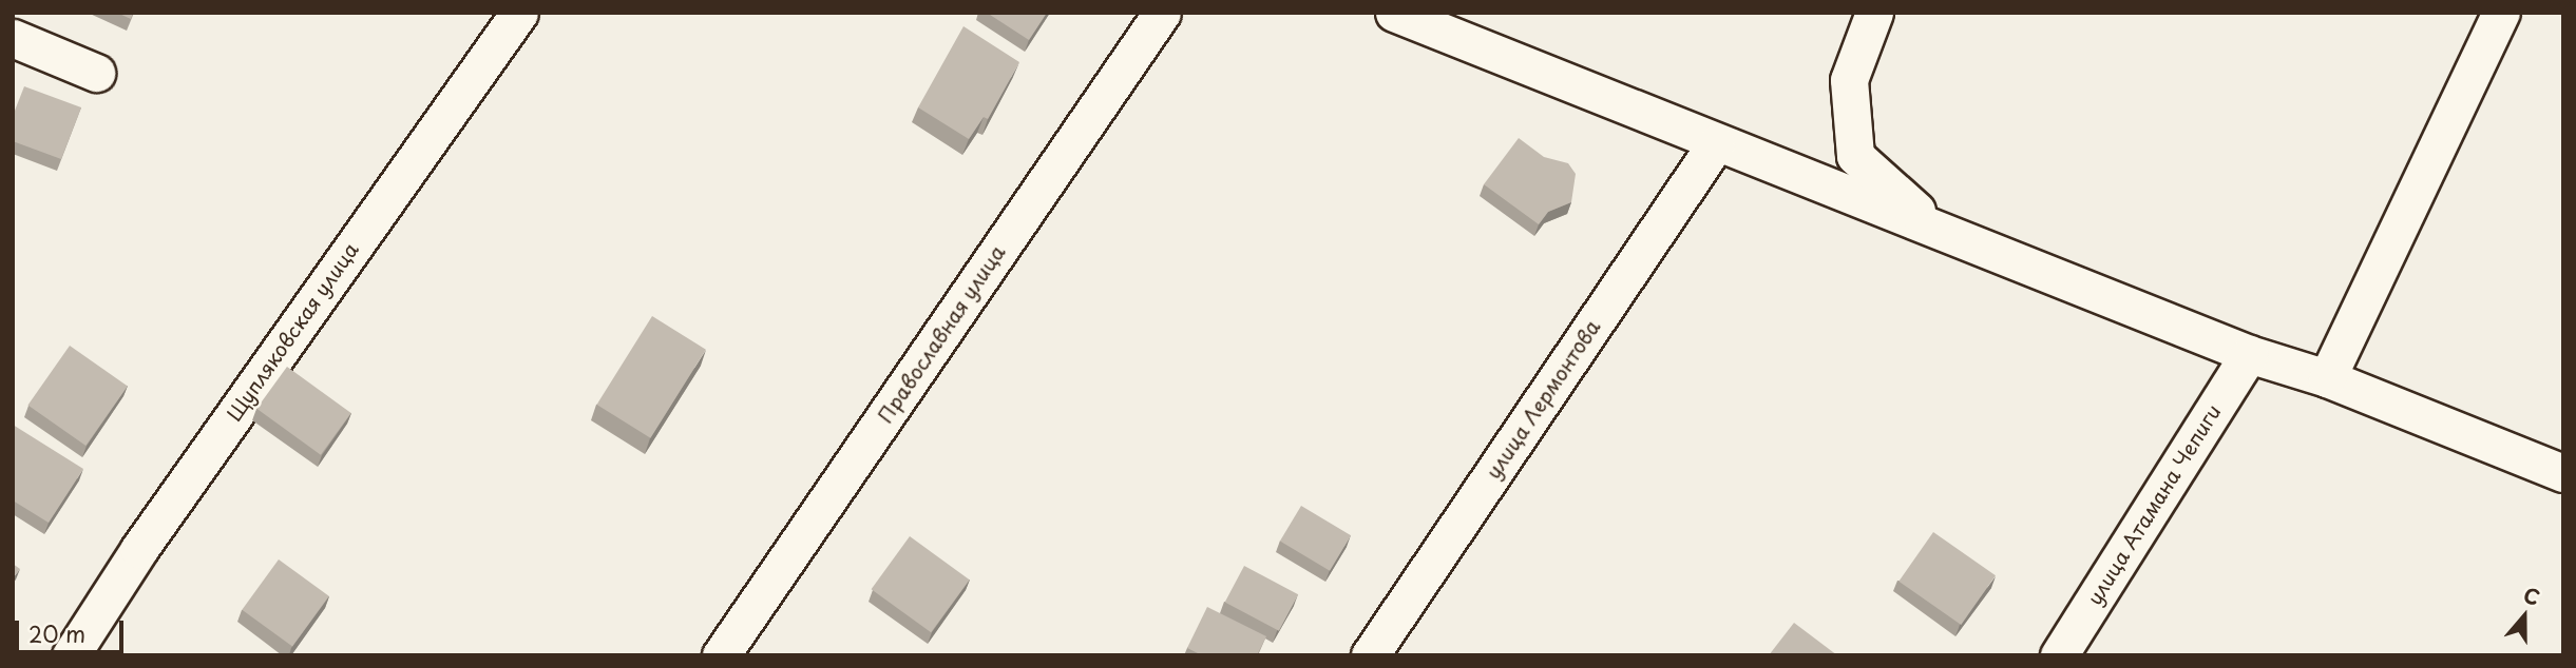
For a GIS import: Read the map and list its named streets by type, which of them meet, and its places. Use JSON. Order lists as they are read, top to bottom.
{
  "streets": {
    "street": [
      "Щупляковская улица",
      "Православная улица",
      "улица Лермонтова",
      "улица Атамана Чепиги"
    ]
  },
  "scale_bar": "20 m",
  "north": "top"
}
